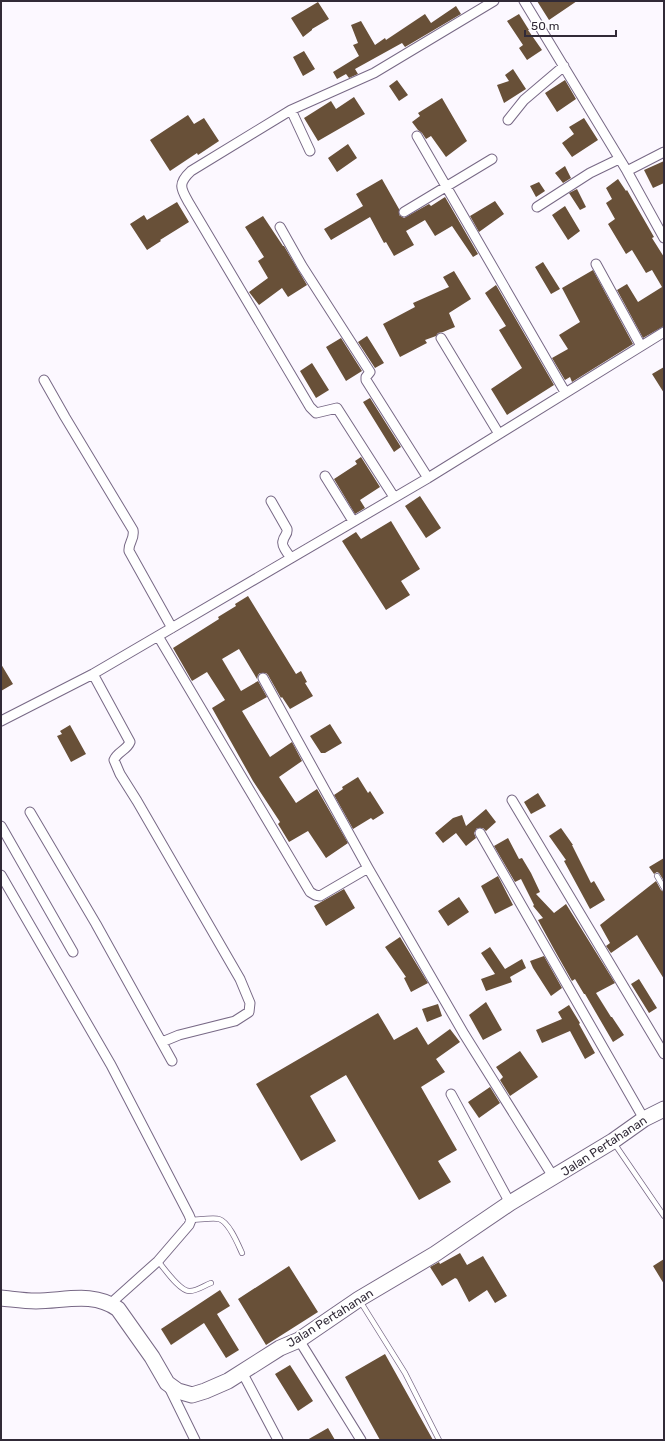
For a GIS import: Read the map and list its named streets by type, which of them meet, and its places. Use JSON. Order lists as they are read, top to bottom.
{
  "streets": {
    "main road": ["Jalan Pertahanan"]
  },
  "scale_bar": "50 m"
}
